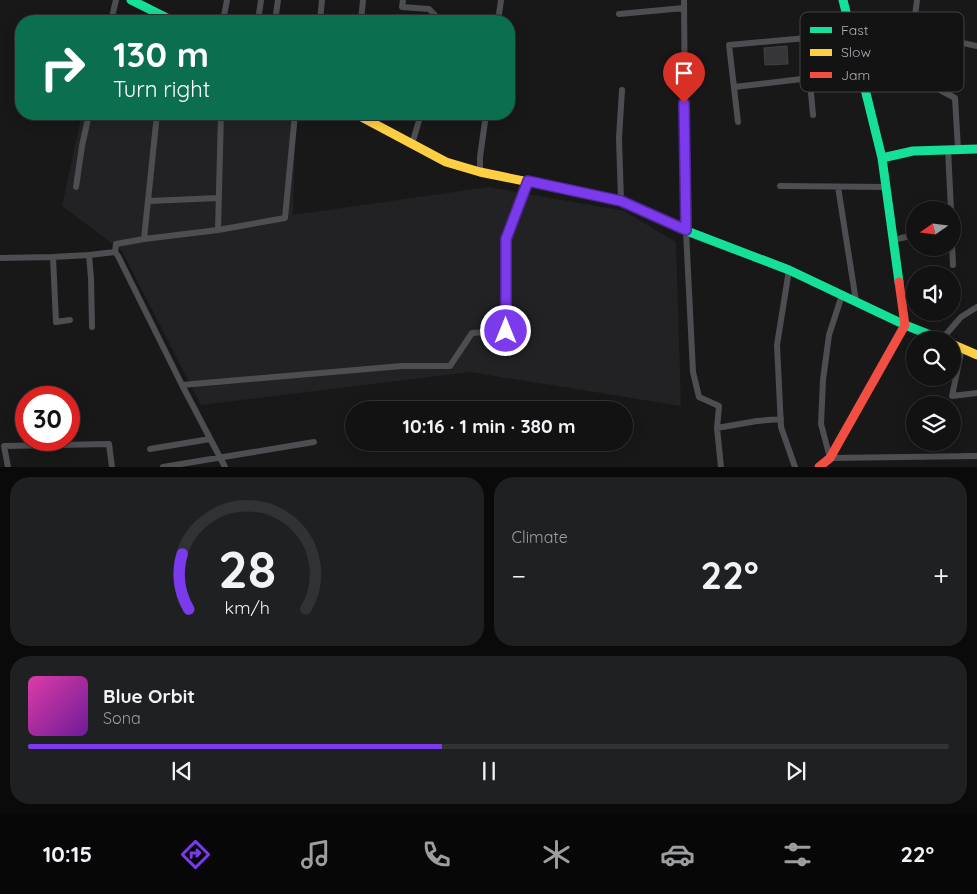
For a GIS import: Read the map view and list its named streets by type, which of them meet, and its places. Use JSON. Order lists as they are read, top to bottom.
{
  "legend": ["Fast", "Slow", "Jam"],
  "north": "left",
  "page": {
    "turn": ["130 m", "Turn right"],
    "limit": "30",
    "trip": "10:16 · 1 min · 380 m",
    "tile": "Climate",
    "heat": ["−", "22°", "+"],
    "song": ["Blue Orbit", "Sona"],
    "tabs": ["10:15", "22°"],
    "gauge": ["28", "km/h"]
  }
}
